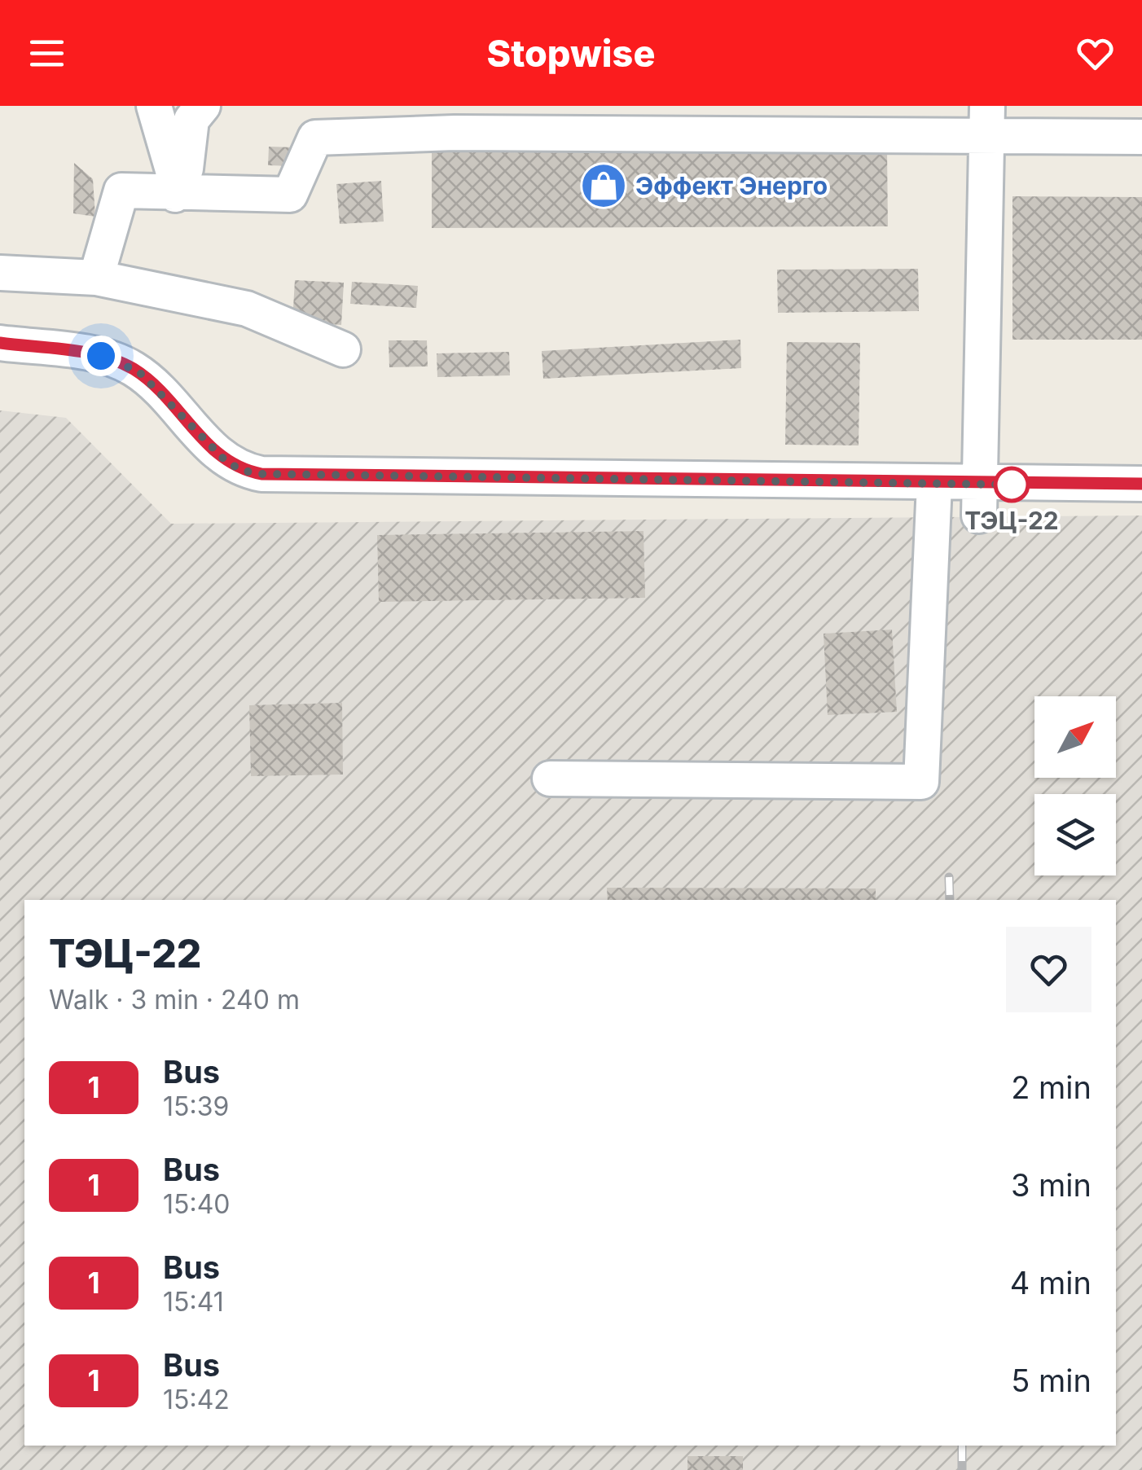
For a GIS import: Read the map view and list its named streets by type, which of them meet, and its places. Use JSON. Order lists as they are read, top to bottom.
{
  "places": {
    "shop": ["Эффект Энерго"],
    "other": ["ТЭЦ-22"]
  },
  "lines": ["bus line 1"],
  "north": "top right",
  "page": {
    "header": "Stopwise",
    "heading": ["ТЭЦ-22", "Walk · 3 min · 240 m"],
    "list": [
      {
        "mark": "1",
        "name": "Bus",
        "note": "15:39",
        "value": "2 min"
      },
      {
        "mark": "1",
        "name": "Bus",
        "note": "15:40",
        "value": "3 min"
      },
      {
        "mark": "1",
        "name": "Bus",
        "note": "15:41",
        "value": "4 min"
      },
      {
        "mark": "1",
        "name": "Bus",
        "note": "15:42",
        "value": "5 min"
      }
    ]
  }
}
